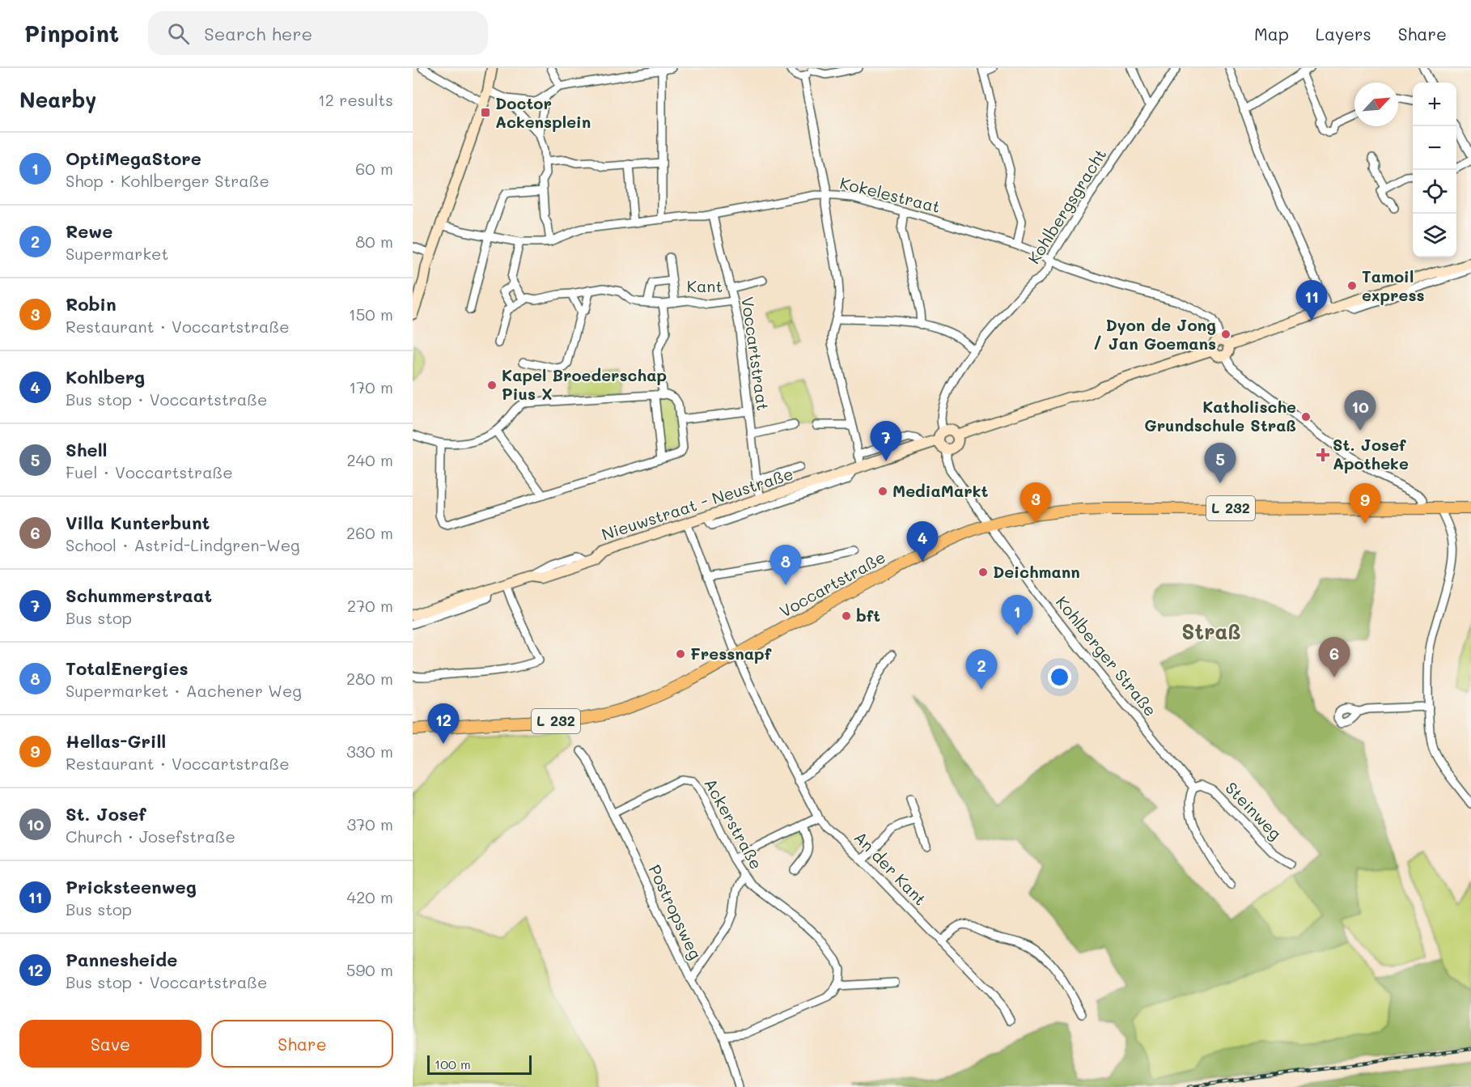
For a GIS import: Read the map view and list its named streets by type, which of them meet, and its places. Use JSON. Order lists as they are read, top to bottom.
{
  "streets": {
    "main road": ["L 232", "Voccartstraße"],
    "street": [
      "Kokelestraat",
      "Kohlbergsgracht",
      "Kant",
      "Voccartstraat",
      "Nieuwstraat - Neustraße",
      "Kohlberger Straße",
      "Steinweg",
      "Ackerstraße",
      "An der Kant",
      "Postropsweg"
    ]
  },
  "crossings": [
    ["Kokelestraat", "Kohlbergsgracht"],
    ["Kokelestraat", "Voccartstraat"],
    ["Kohlbergsgracht", "Nieuwstraat - Neustraße"],
    ["Kohlbergsgracht", "Kohlberger Straße"],
    ["Kant", "Voccartstraat"],
    ["Voccartstraat", "Nieuwstraat - Neustraße"],
    ["Nieuwstraat - Neustraße", "Kohlberger Straße"],
    ["Nieuwstraat - Neustraße", "An der Kant"],
    ["L 232", "Voccartstraße"],
    ["Voccartstraße", "Kohlberger Straße"],
    ["Voccartstraße", "An der Kant"],
    ["Kohlberger Straße", "Steinweg"],
    ["Ackerstraße", "Postropsweg"]
  ],
  "districts": ["Straß"],
  "places": {
    "transit": ["Doctor Ackensplein"],
    "other": [
      "Tamoil express",
      "Dyon de Jong / Jan Goemans",
      "Kapel Broederschap Pius X",
      "Katholische Grundschule Straß",
      "MediaMarkt",
      "Deichmann",
      "bft",
      "Fressnapf"
    ],
    "health": ["St. Josef Apotheke"]
  },
  "scale_bar": "100 m",
  "north": "top right",
  "page": {
    "header": "Pinpoint",
    "search": "Search here",
    "nav": ["Map", "Layers", "Share"],
    "heading": ["Nearby", "12 results"],
    "map_buttons": ["+", "−"],
    "list": [
      {
        "mark": "1",
        "name": "OptiMegaStore",
        "note": "Shop · Kohlberger Straße",
        "value": "60 m"
      },
      {
        "mark": "2",
        "name": "Rewe",
        "note": "Supermarket",
        "value": "80 m"
      },
      {
        "mark": "3",
        "name": "Robin",
        "note": "Restaurant · Voccartstraße",
        "value": "150 m"
      },
      {
        "mark": "4",
        "name": "Kohlberg",
        "note": "Bus stop · Voccartstraße",
        "value": "170 m"
      },
      {
        "mark": "5",
        "name": "Shell",
        "note": "Fuel · Voccartstraße",
        "value": "240 m"
      },
      {
        "mark": "6",
        "name": "Villa Kunterbunt",
        "note": "School · Astrid-Lindgren-Weg",
        "value": "260 m"
      },
      {
        "mark": "7",
        "name": "Schummerstraat",
        "note": "Bus stop",
        "value": "270 m"
      },
      {
        "mark": "8",
        "name": "TotalEnergies",
        "note": "Supermarket · Aachener Weg",
        "value": "280 m"
      },
      {
        "mark": "9",
        "name": "Hellas-Grill",
        "note": "Restaurant · Voccartstraße",
        "value": "330 m"
      },
      {
        "mark": "10",
        "name": "St. Josef",
        "note": "Church · Josefstraße",
        "value": "370 m"
      },
      {
        "mark": "11",
        "name": "Pricksteenweg",
        "note": "Bus stop",
        "value": "420 m"
      },
      {
        "mark": "12",
        "name": "Pannesheide",
        "note": "Bus stop · Voccartstraße",
        "value": "590 m"
      }
    ],
    "pins": [
      "11",
      "10",
      "7",
      "5",
      "3",
      "9",
      "4",
      "8",
      "1",
      "6",
      "2",
      "12"
    ],
    "buttons": ["Save", "Share"],
    "scale": "100 m"
  }
}
